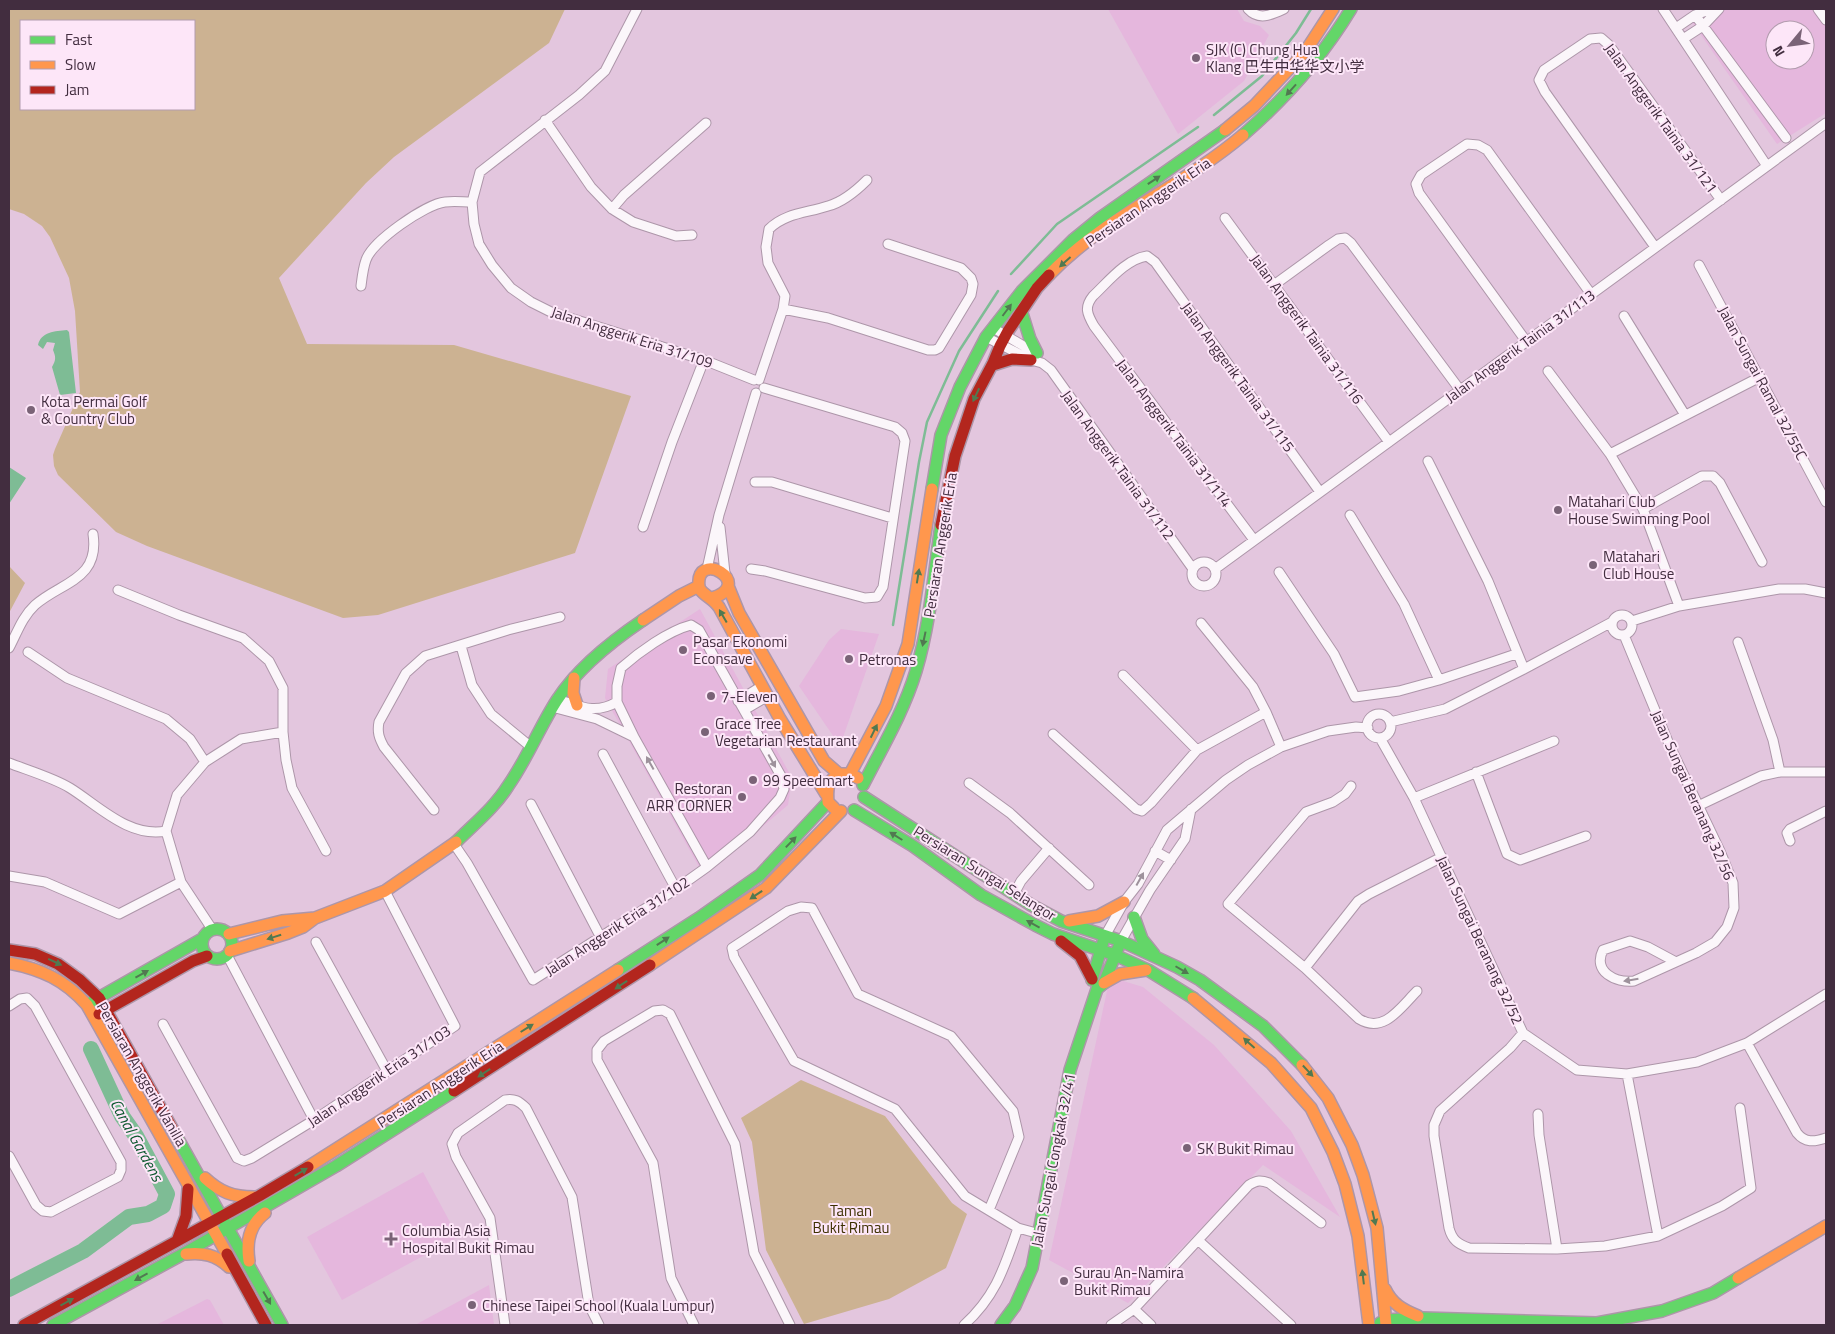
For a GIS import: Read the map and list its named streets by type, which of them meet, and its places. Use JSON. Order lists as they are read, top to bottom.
{
  "streets": {
    "main road": [
      "Persiaran Anggerik Eria",
      "Persiaran Sungai Selangor",
      "Persiaran Anggerik Vanilla",
      "Jalan Sungai Congkak 32/41"
    ],
    "street": [
      "Jalan Anggerik Tainia 31/121",
      "Jalan Anggerik Tainia 31/116",
      "Jalan Anggerik Eria 31/109",
      "Jalan Anggerik Tainia 31/113",
      "Jalan Anggerik Tainia 31/115",
      "Jalan Sungai Ramal 32/55C",
      "Jalan Anggerik Tainia 31/114",
      "Jalan Anggerik Tainia 31/112",
      "Jalan Sungai Beranang 32/56",
      "Jalan Anggerik Eria 31/102",
      "Jalan Sungai Beranang 32/52",
      "Jalan Anggerik Eria 31/103"
    ]
  },
  "crossings": [
    ["Jalan Anggerik Tainia 31/121", "Jalan Anggerik Tainia 31/113"],
    ["Persiaran Anggerik Eria", "Jalan Anggerik Tainia 31/112"],
    ["Persiaran Anggerik Eria", "Persiaran Sungai Selangor"],
    ["Persiaran Anggerik Eria", "Persiaran Anggerik Vanilla"],
    ["Jalan Anggerik Tainia 31/116", "Jalan Anggerik Tainia 31/113"],
    ["Jalan Anggerik Tainia 31/113", "Jalan Anggerik Tainia 31/115"],
    ["Jalan Anggerik Tainia 31/113", "Jalan Anggerik Tainia 31/114"],
    ["Jalan Anggerik Tainia 31/113", "Jalan Anggerik Tainia 31/112"],
    ["Jalan Anggerik Tainia 31/115", "Jalan Anggerik Tainia 31/114"]
  ],
  "water": ["Canal Gardens"],
  "parks": ["Taman Bukit Rimau"],
  "places": {
    "other": [
      "SJK (C) Chung Hua Klang 巴生中华华文小学",
      "Kota Permai Golf & Country Club",
      "Matahari Club House Swimming Pool",
      "Matahari Club House",
      "Pasar Ekonomi Econsave",
      "Petronas",
      "7-Eleven",
      "Grace Tree Vegetarian Restaurant",
      "99 Speedmart",
      "Restoran ARR CORNER",
      "SK Bukit Rimau",
      "Surau An-Namira Bukit Rimau",
      "Chinese Taipei School (Kuala Lumpur)"
    ],
    "health": ["Columbia Asia Hospital Bukit Rimau"]
  },
  "legend": ["Fast", "Slow", "Jam"],
  "north": "bottom left"
}
